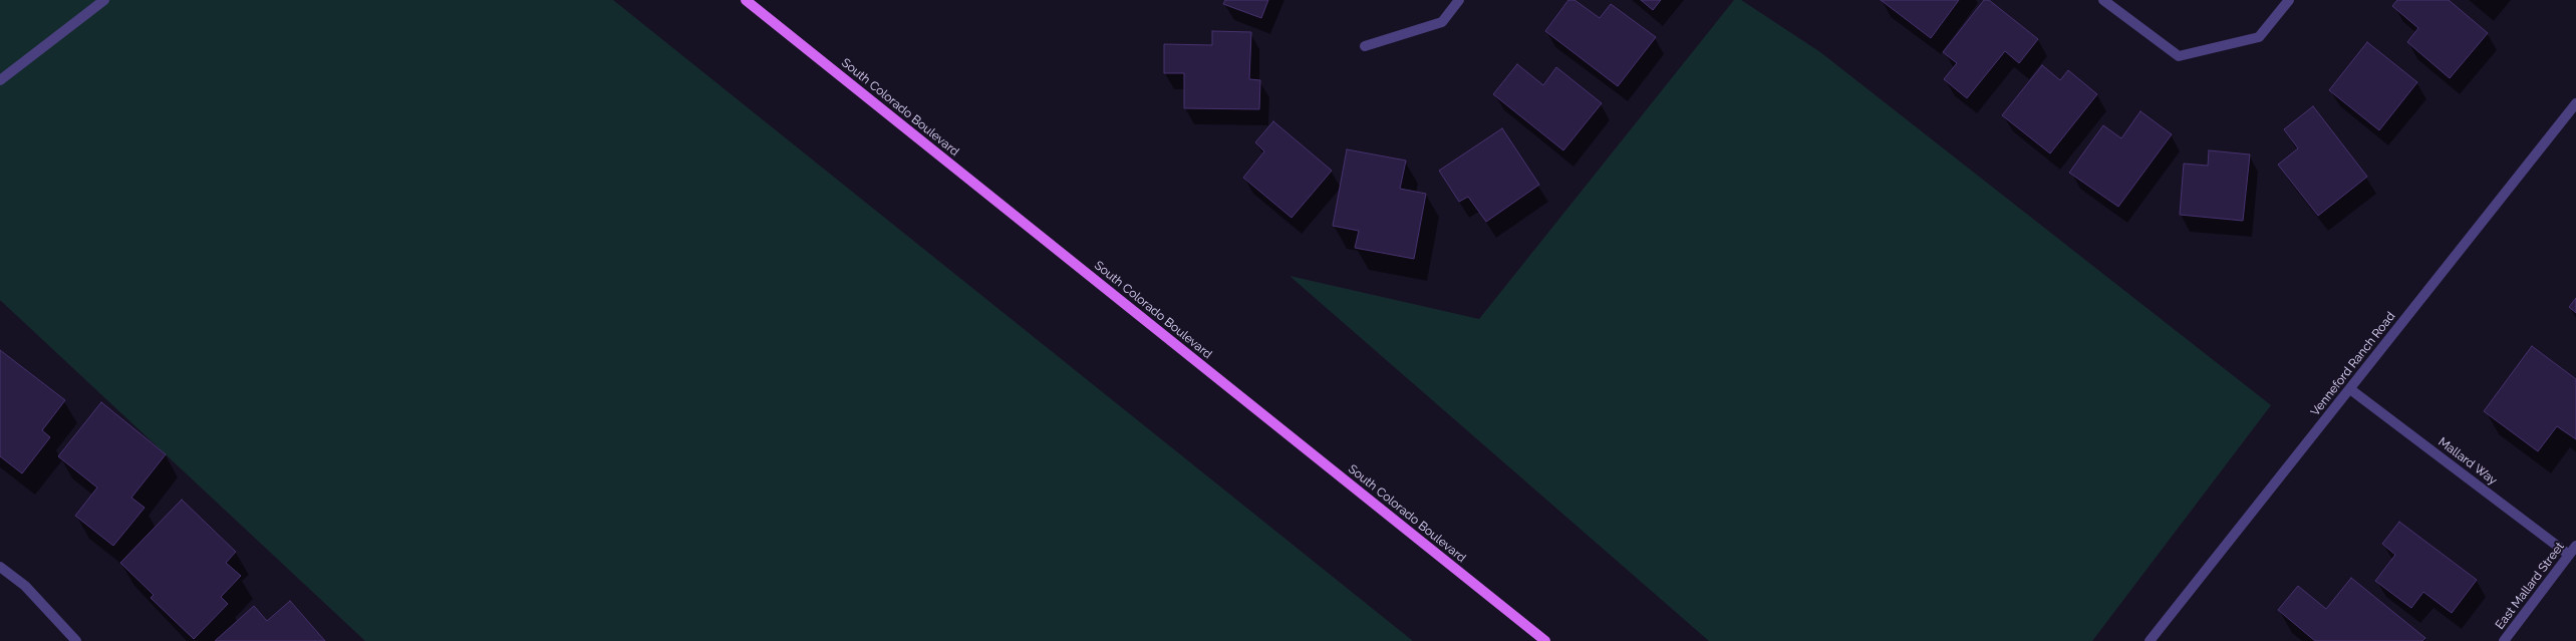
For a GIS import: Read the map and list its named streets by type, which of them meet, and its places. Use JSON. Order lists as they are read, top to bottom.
{
  "streets": {
    "main road": ["South Colorado Boulevard"],
    "street": ["Venneford Ranch Road", "Mallard Way", "East Mallard Street"]
  },
  "crossings": [
    ["Venneford Ranch Road", "Mallard Way"],
    ["Mallard Way", "East Mallard Street"]
  ]
}
